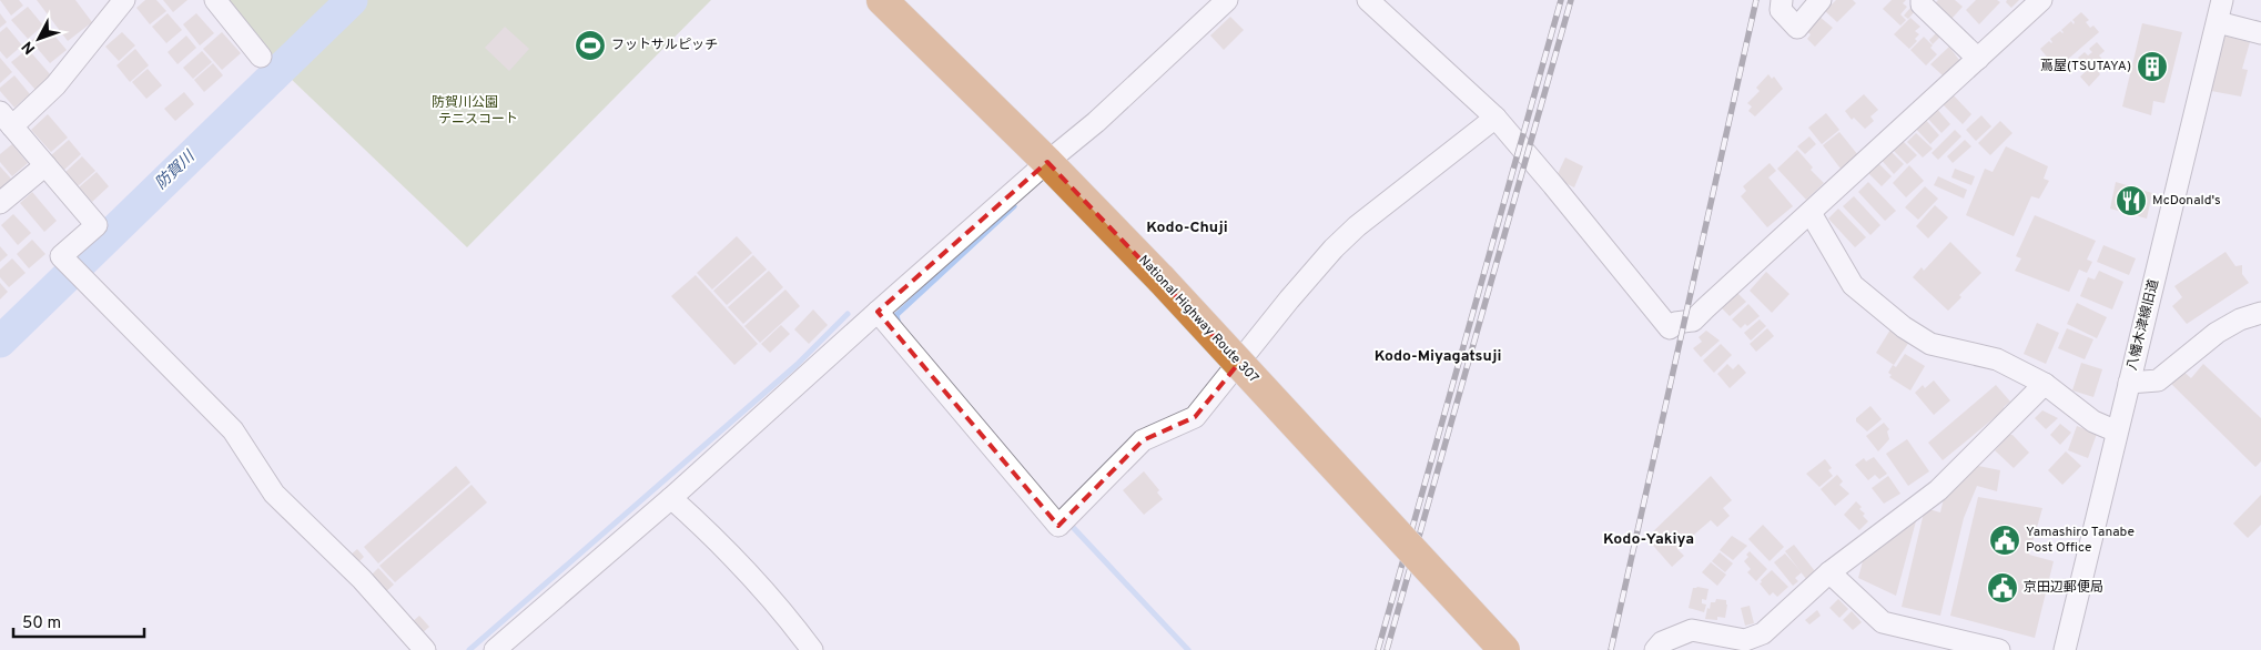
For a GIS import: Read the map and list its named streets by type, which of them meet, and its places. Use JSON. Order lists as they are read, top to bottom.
{
  "streets": {
    "highway": ["National Highway Route 307"],
    "street": ["八幡木津線旧道"]
  },
  "districts": ["Kodo-Chuji", "Kodo-Miyagatsuji", "Kodo-Yakiya"],
  "water": ["防賀川"],
  "parks": ["防賀川公園", "テニスコート"],
  "places": {
    "sports": ["フットサルピッチ"],
    "building": ["蔦屋(TSUTAYA)"],
    "restaurant": ["McDonald's"],
    "public building": ["Yamashiro Tanabe Post Office", "京田辺郵便局"]
  },
  "scale_bar": "50 m",
  "north": "bottom left"
}
